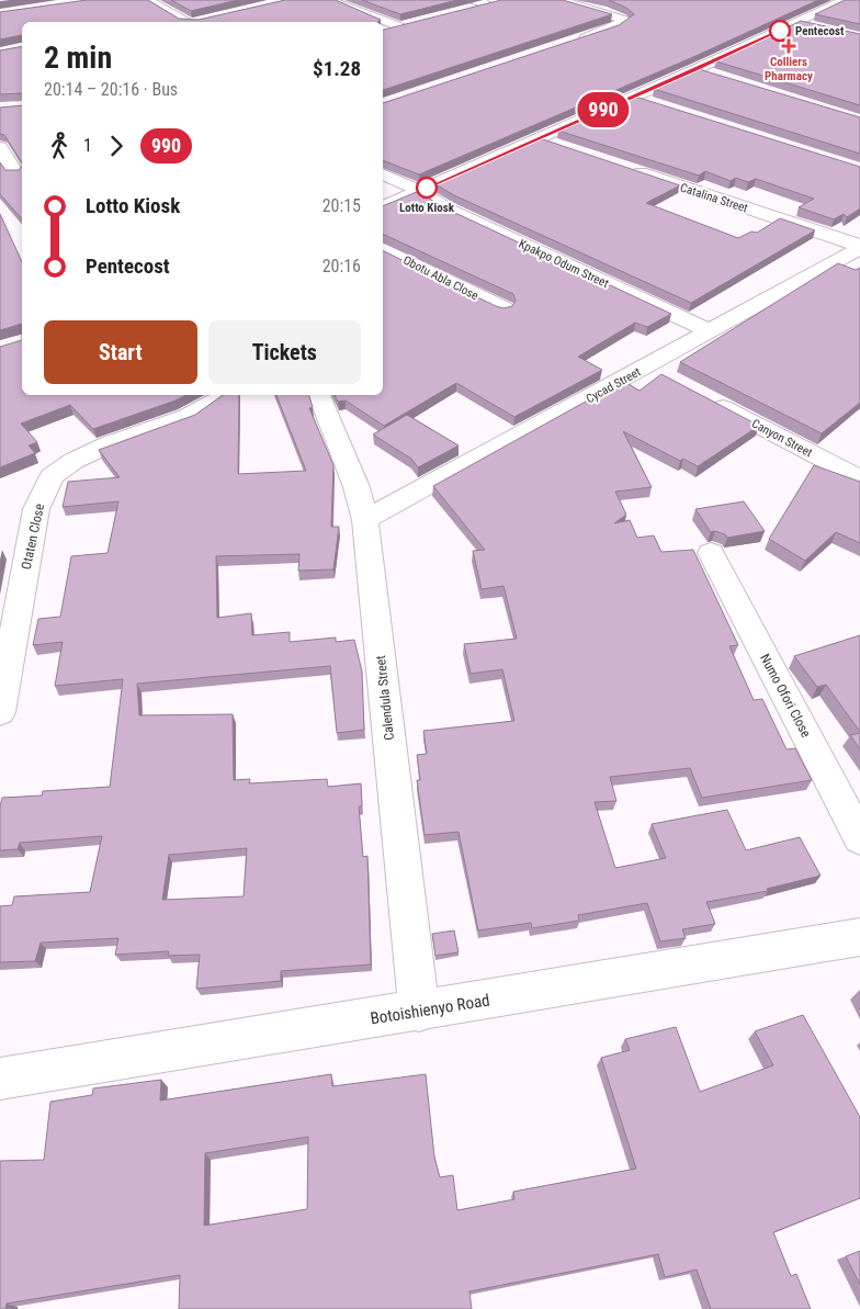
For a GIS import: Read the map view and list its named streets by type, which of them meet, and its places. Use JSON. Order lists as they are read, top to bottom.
{
  "streets": {
    "street": [
      "Catalina Street",
      "Kpakpo Odum Street",
      "Obotu Abla Close",
      "Cycad Street",
      "Canyon Street",
      "Otaten Close",
      "Numo Ofori Close",
      "Calendula Street",
      "Botoishienyo Road"
    ]
  },
  "crossings": [
    ["Catalina Street", "Cycad Street"],
    ["Kpakpo Odum Street", "Cycad Street"],
    ["Cycad Street", "Calendula Street"],
    ["Calendula Street", "Botoishienyo Road"]
  ],
  "places": {
    "other": ["Pentecost", "Lotto Kiosk"],
    "health": ["Colliers Pharmacy"]
  },
  "lines": ["bus line 990"],
  "page": {
    "on_map": "990",
    "heading": ["2 min", "20:14 – 20:16 · Bus", "$1.28"],
    "legs": ["1", "990"],
    "list": [
      {
        "name": "Lotto Kiosk",
        "value": "20:15"
      },
      {
        "name": "Pentecost",
        "value": "20:16"
      }
    ],
    "buttons": ["Start", "Tickets"]
  }
}
